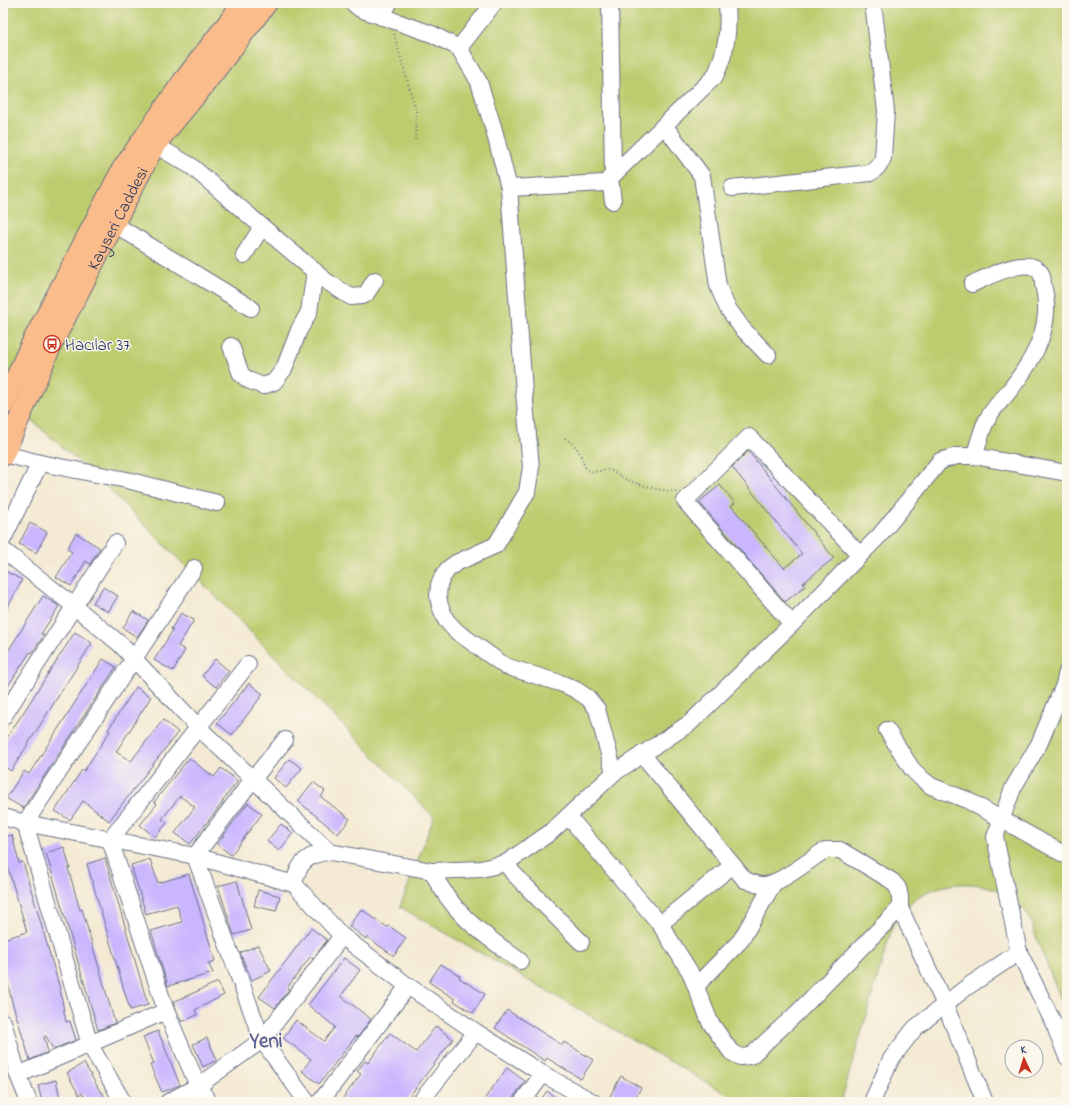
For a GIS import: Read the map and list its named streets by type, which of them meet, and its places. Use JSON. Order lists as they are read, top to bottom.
{
  "streets": {
    "main road": ["Kayseri Caddesi"]
  },
  "districts": ["Yeni"],
  "places": {
    "bus stop": ["Hacılar 37"]
  },
  "north": "top"
}
